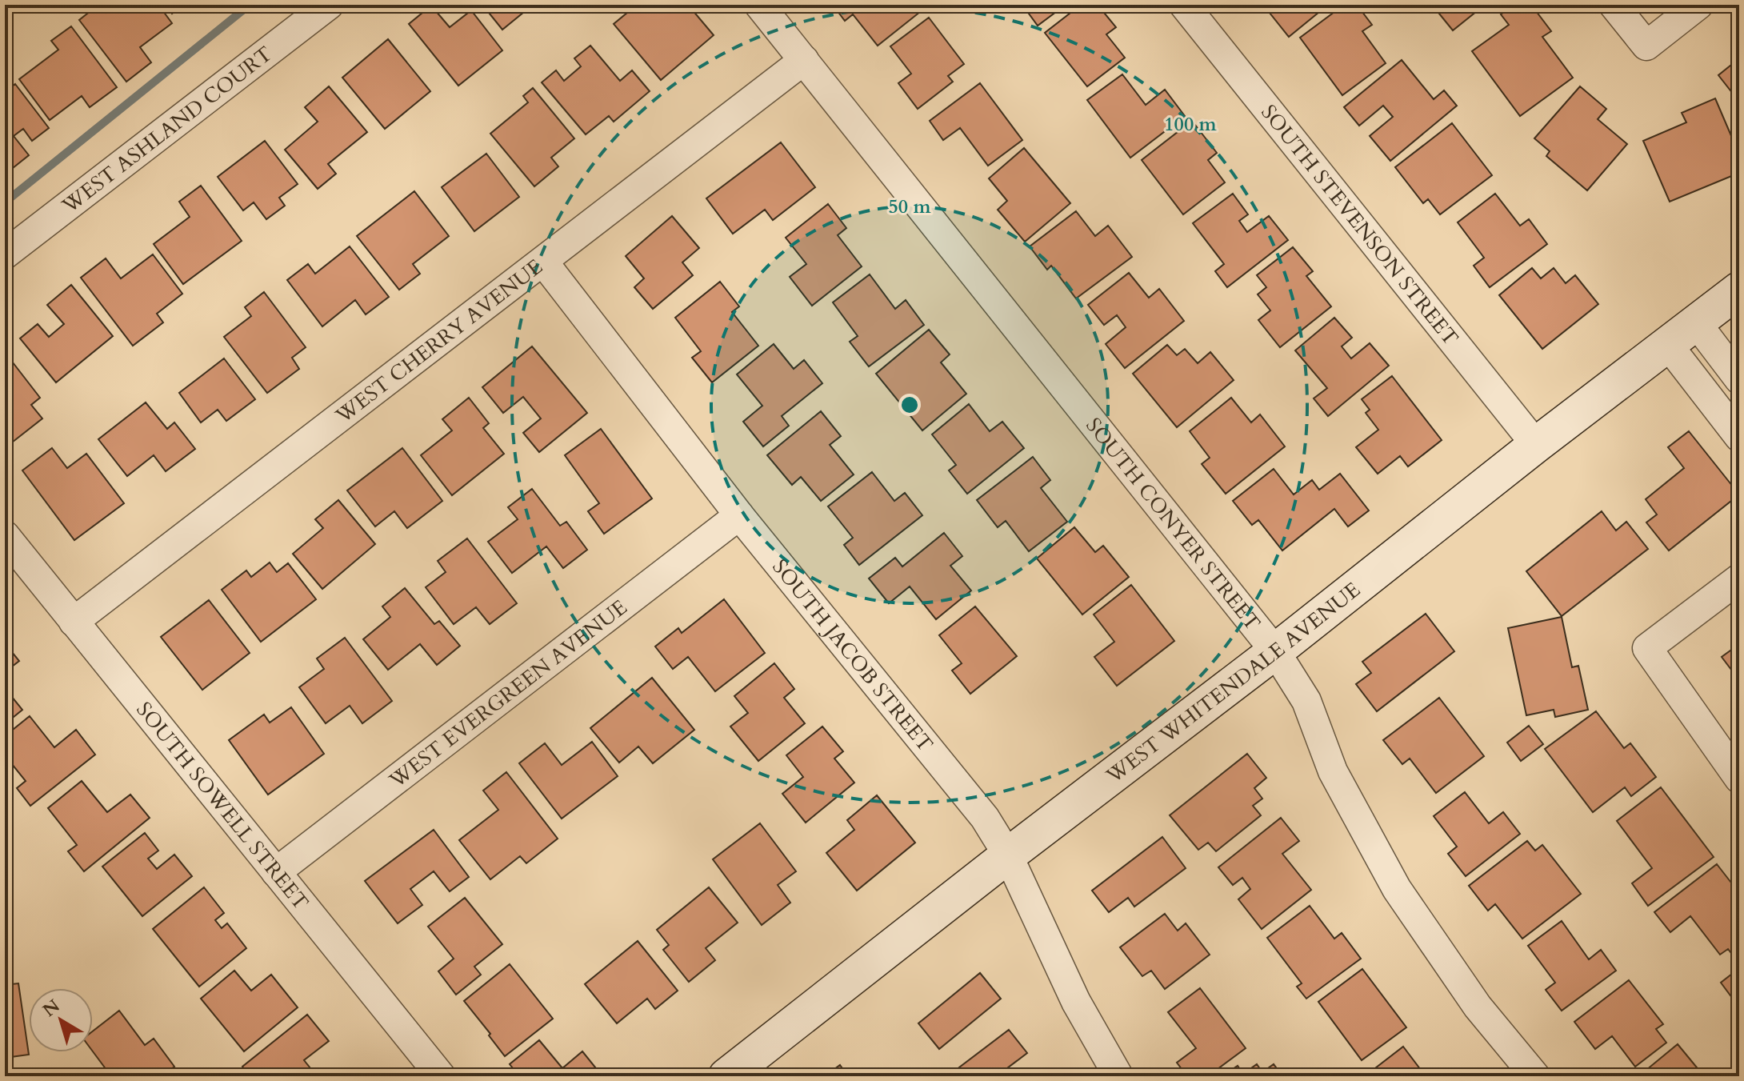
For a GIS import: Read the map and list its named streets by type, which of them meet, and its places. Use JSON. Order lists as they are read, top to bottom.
{
  "streets": {
    "street": [
      "WEST ASHLAND COURT",
      "SOUTH STEVENSON STREET",
      "WEST CHERRY AVENUE",
      "SOUTH CONYER STREET",
      "SOUTH JACOB STREET",
      "WEST WHITENDALE AVENUE",
      "WEST EVERGREEN AVENUE",
      "SOUTH SOWELL STREET"
    ]
  },
  "crossings": [
    ["SOUTH STEVENSON STREET", "WEST WHITENDALE AVENUE"],
    ["WEST CHERRY AVENUE", "SOUTH CONYER STREET"],
    ["WEST CHERRY AVENUE", "SOUTH JACOB STREET"],
    ["WEST CHERRY AVENUE", "SOUTH SOWELL STREET"],
    ["SOUTH CONYER STREET", "WEST WHITENDALE AVENUE"],
    ["SOUTH JACOB STREET", "WEST WHITENDALE AVENUE"],
    ["SOUTH JACOB STREET", "WEST EVERGREEN AVENUE"],
    ["WEST EVERGREEN AVENUE", "SOUTH SOWELL STREET"]
  ],
  "north": "top left",
  "rings": ["100 m", "50 m"]
}
